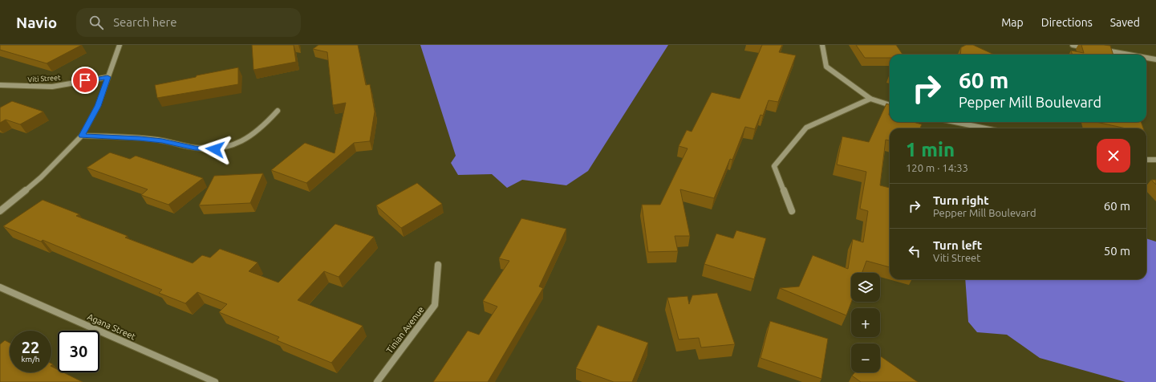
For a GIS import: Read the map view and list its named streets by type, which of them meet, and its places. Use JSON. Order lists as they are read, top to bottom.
{
  "streets": {
    "street": ["Viti Street", "Agana Street", "Tinian Avenue"]
  },
  "page": {
    "header": "Navio",
    "search": "Search here",
    "nav": ["Map", "Directions", "Saved"],
    "turn": ["60 m", "Pepper Mill Boulevard"],
    "heading": ["1 min", "120 m · 14:33"],
    "list": [
      {
        "name": "Turn right",
        "note": "Pepper Mill Boulevard",
        "value": "60 m"
      },
      {
        "name": "Turn left",
        "note": "Viti Street",
        "value": "50 m"
      }
    ],
    "map_buttons": ["+", "−"],
    "speed": "22 km/h",
    "limit": "30"
  }
}
